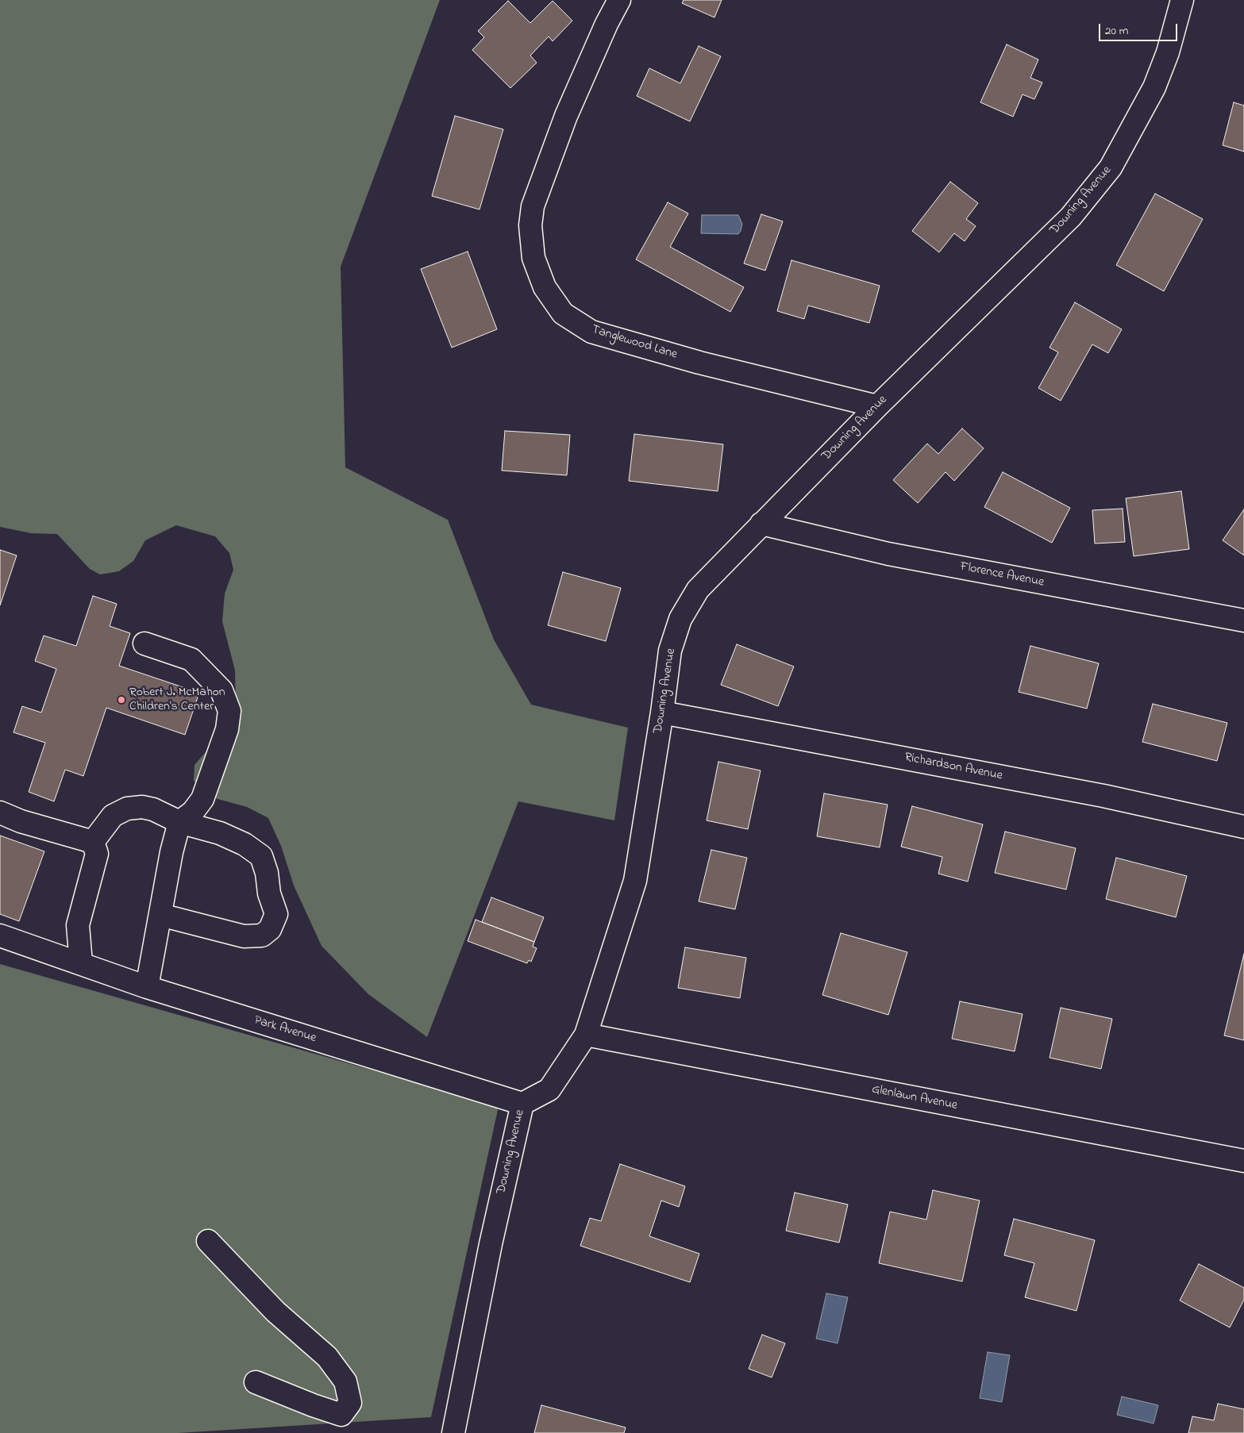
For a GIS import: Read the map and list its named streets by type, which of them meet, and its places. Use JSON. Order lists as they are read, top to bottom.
{
  "streets": {
    "street": [
      "Downing Avenue",
      "Tanglewood Lane",
      "Florence Avenue",
      "Richardson Avenue",
      "Park Avenue",
      "Glenlawn Avenue"
    ]
  },
  "crossings": [
    ["Downing Avenue", "Tanglewood Lane"],
    ["Downing Avenue", "Florence Avenue"],
    ["Downing Avenue", "Richardson Avenue"],
    ["Downing Avenue", "Park Avenue"],
    ["Downing Avenue", "Glenlawn Avenue"]
  ],
  "places": ["Robert J. McMahon Children's Center"],
  "scale_bar": "20 m"
}
